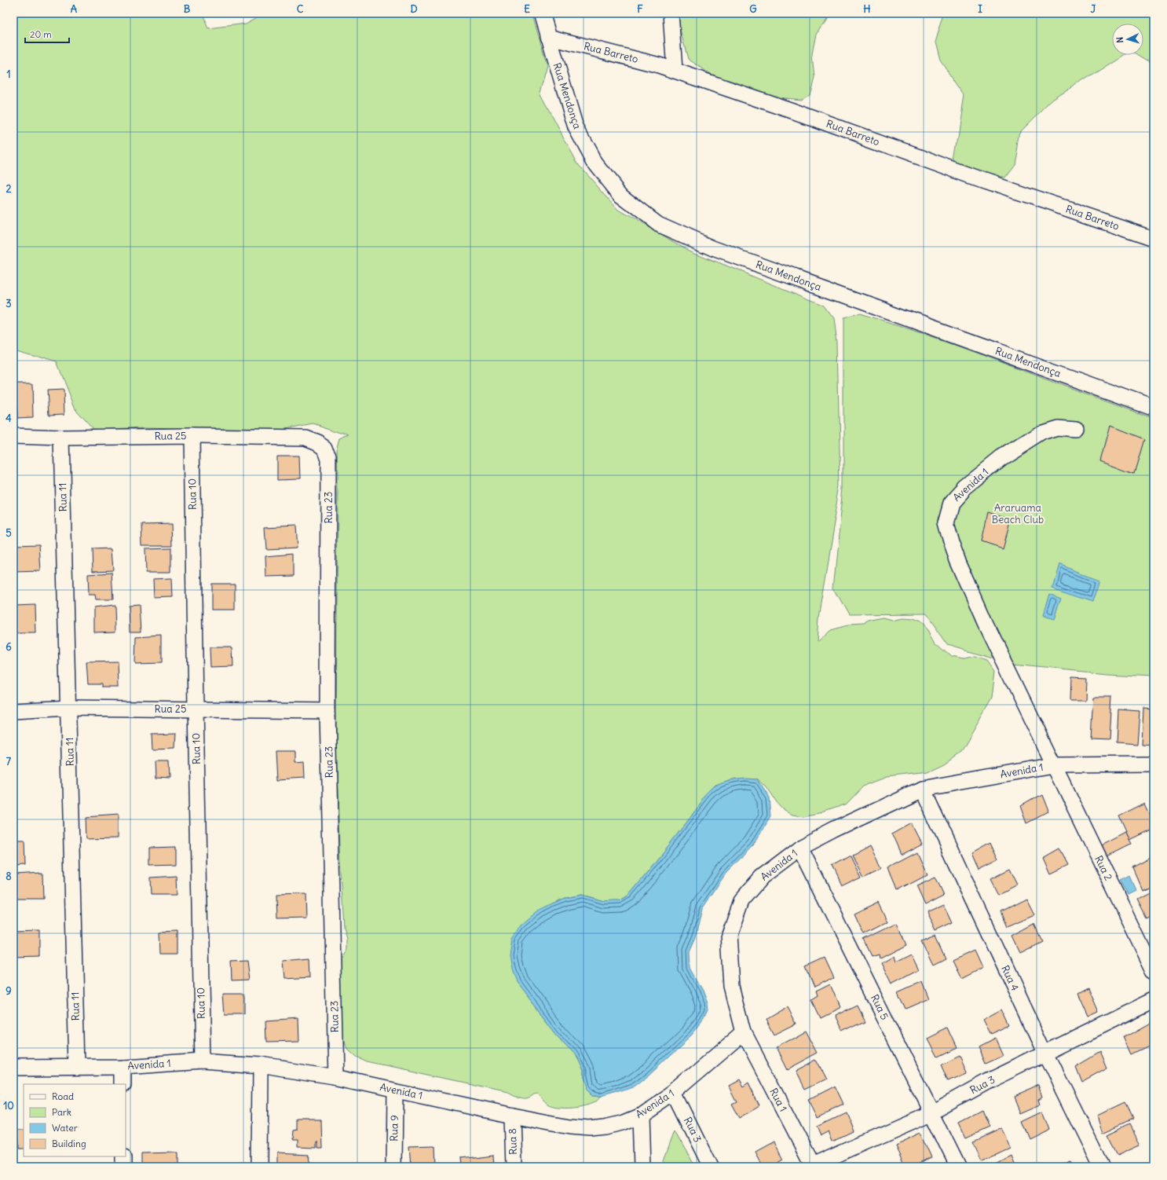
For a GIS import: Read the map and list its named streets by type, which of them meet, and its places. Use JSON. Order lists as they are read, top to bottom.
{
  "streets": {
    "street": [
      "Rua Barreto",
      "Rua Mendonça",
      "Rua 25",
      "Avenida 1",
      "Rua 10",
      "Rua 11",
      "Rua 23",
      "Rua 2",
      "Rua 4",
      "Rua 5",
      "Rua 3",
      "Rua 1",
      "Rua 9",
      "Rua 8"
    ]
  },
  "crossings": [
    ["Rua Barreto", "Rua Mendonça"],
    ["Rua 25", "Rua 10"],
    ["Rua 25", "Rua 11"],
    ["Rua 25", "Rua 23"],
    ["Avenida 1", "Rua 10"],
    ["Avenida 1", "Rua 11"],
    ["Avenida 1", "Rua 23"],
    ["Avenida 1", "Rua 2"],
    ["Avenida 1", "Rua 4"],
    ["Avenida 1", "Rua 5"],
    ["Avenida 1", "Rua 3"],
    ["Avenida 1", "Rua 1"],
    ["Avenida 1", "Rua 9"],
    ["Avenida 1", "Rua 8"],
    ["Rua 4", "Rua 3"],
    ["Rua 5", "Rua 3"],
    ["Rua 3", "Rua 1"]
  ],
  "parks": ["Araruama Beach Club"],
  "legend": [
    "Road",
    "Park",
    "Water",
    "Building"
  ],
  "scale_bar": "20 m",
  "north": "left",
  "grid": {
    "columns": [
      "A",
      "B",
      "C",
      "D",
      "E",
      "F",
      "G",
      "H",
      "I",
      "J"
    ],
    "rows": [
      "1",
      "2",
      "3",
      "4",
      "5",
      "6",
      "7",
      "8",
      "9",
      "10"
    ]
  }
}
